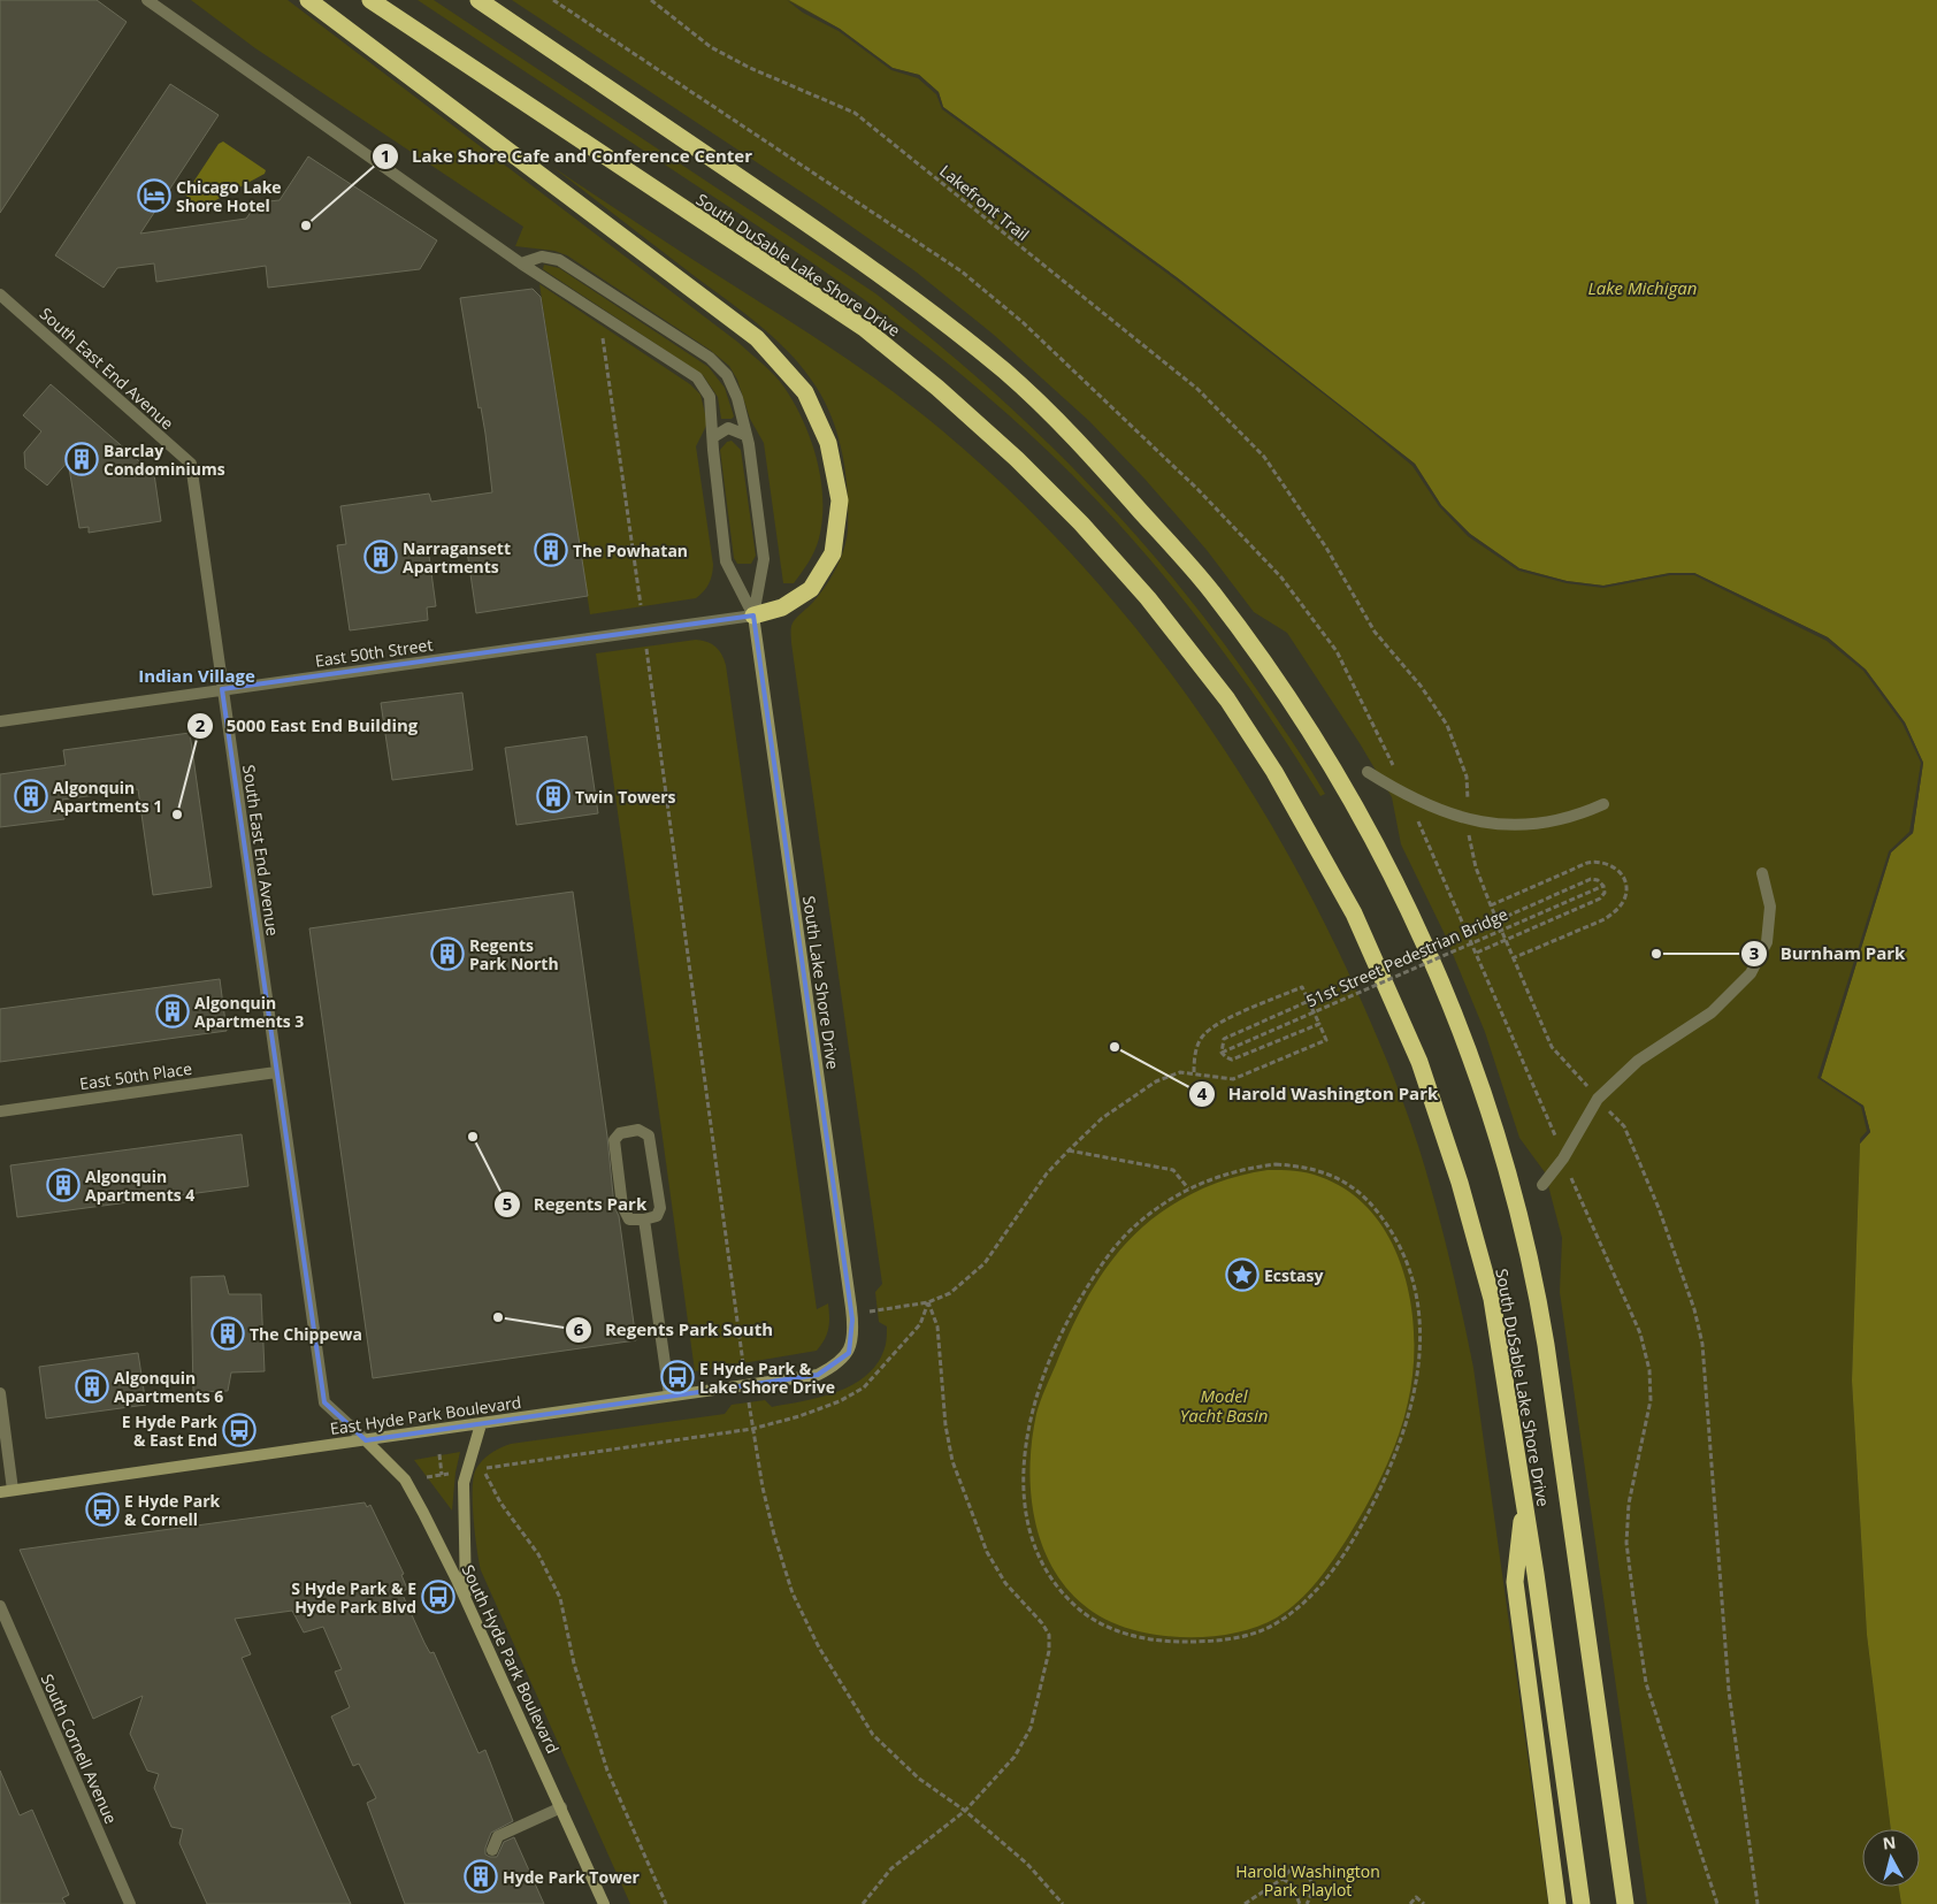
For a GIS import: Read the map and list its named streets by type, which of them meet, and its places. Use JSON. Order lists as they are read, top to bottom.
{
  "streets": {
    "highway": ["South DuSable Lake Shore Drive"],
    "street": [
      "South East End Avenue",
      "East 50th Street",
      "South Lake Shore Drive",
      "East 50th Place",
      "East Hyde Park Boulevard",
      "South Hyde Park Boulevard",
      "South Cornell Avenue"
    ],
    "path": ["Lakefront Trail", "51st Street Pedestrian Bridge"]
  },
  "crossings": [
    ["South East End Avenue", "East 50th Street"],
    ["South East End Avenue", "East 50th Place"],
    ["South East End Avenue", "East Hyde Park Boulevard"],
    ["South East End Avenue", "South Hyde Park Boulevard"],
    ["East 50th Street", "South Lake Shore Drive"],
    ["South Lake Shore Drive", "East Hyde Park Boulevard"],
    ["East Hyde Park Boulevard", "South Hyde Park Boulevard"]
  ],
  "districts": ["Indian Village"],
  "water": ["Lake Michigan", "Model Yacht Basin"],
  "parks": ["Harold Washington Park Playlot"],
  "places": {
    "hotel": ["Chicago Lake Shore Hotel"],
    "other": [
      "Lake Shore Cafe and Conference Center",
      "5000 East End Building",
      "Burnham Park",
      "Harold Washington Park",
      "Regents Park",
      "Regents Park South"
    ],
    "building": [
      "Barclay Condominiums",
      "The Powhatan",
      "Narragansett Apartments",
      "Algonquin Apartments 1",
      "Twin Towers",
      "Regents Park North",
      "Algonquin Apartments 3",
      "Algonquin Apartments 4",
      "The Chippewa",
      "Algonquin Apartments 6",
      "Hyde Park Tower"
    ],
    "place": ["Ecstasy"],
    "bus stop": [
      "E Hyde Park & Lake Shore Drive",
      "E Hyde Park & East End",
      "E Hyde Park & Cornell",
      "S Hyde Park & E Hyde Park Blvd"
    ]
  },
  "north": "top"
}
